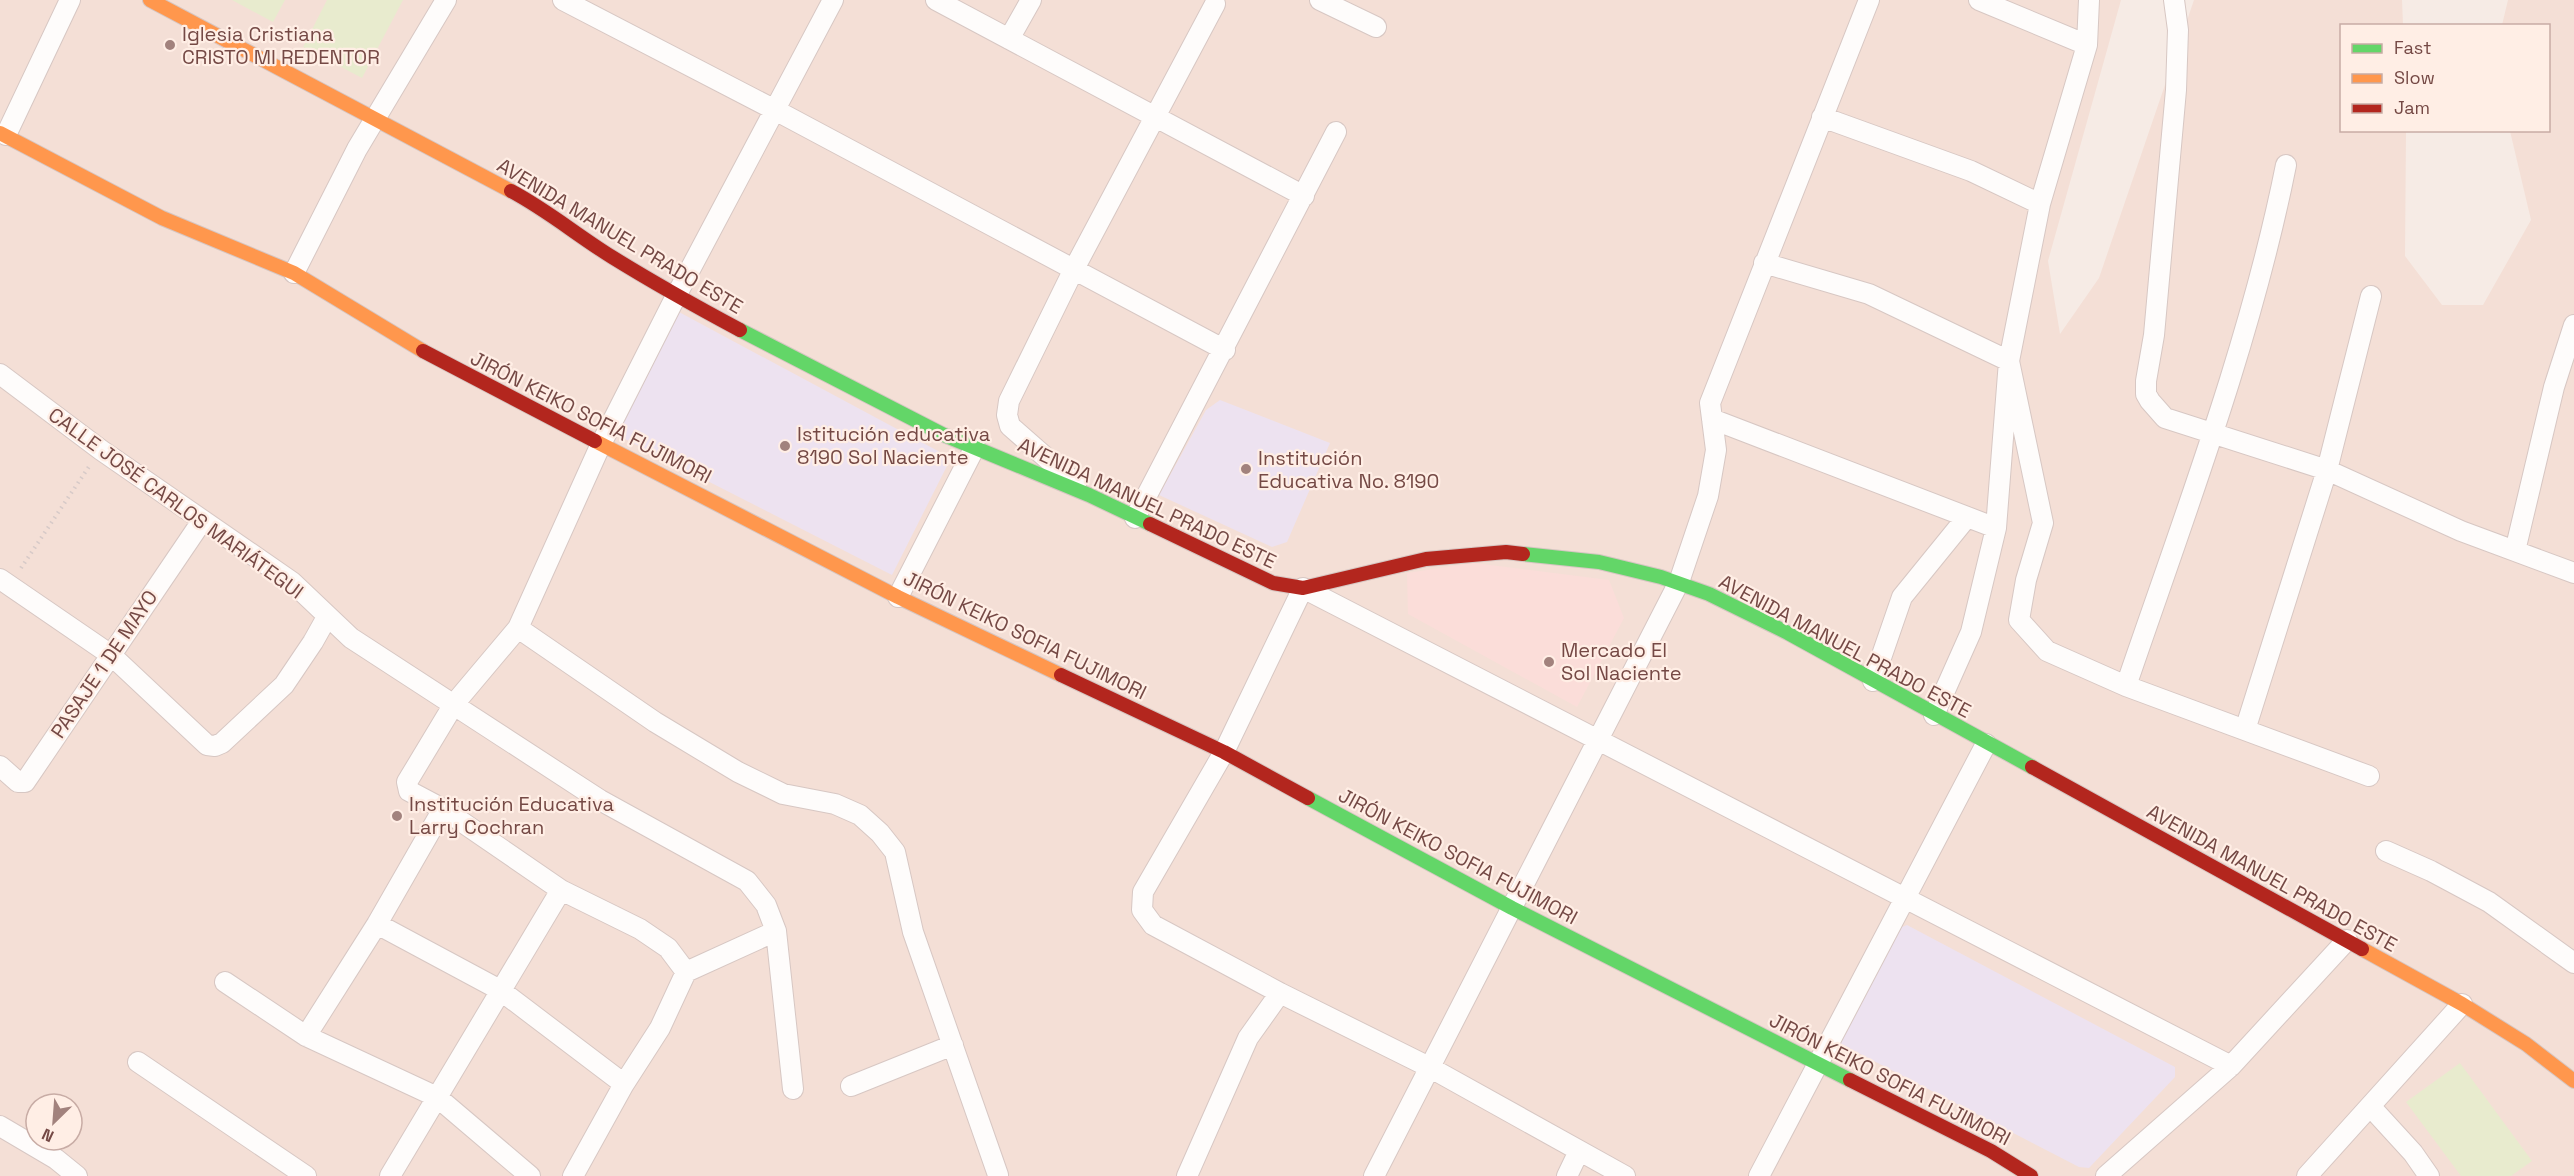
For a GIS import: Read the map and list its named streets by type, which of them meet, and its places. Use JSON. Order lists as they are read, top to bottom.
{
  "streets": {
    "street": [
      "AVENIDA MANUEL PRADO ESTE",
      "JIRÓN KEIKO SOFIA FUJIMORI",
      "CALLE JOSÉ CARLOS MARIÁTEGUI",
      "PASAJE 1 DE MAYO"
    ]
  },
  "crossings": [
    ["CALLE JOSÉ CARLOS MARIÁTEGUI", "PASAJE 1 DE MAYO"]
  ],
  "places": [
    "Iglesia Cristiana CRISTO MI REDENTOR",
    "Istitución educativa 8190 Sol Naciente",
    "Institución Educativa No. 8190",
    "Mercado El Sol Naciente",
    "Institución Educativa Larry Cochran"
  ],
  "legend": ["Fast", "Slow", "Jam"],
  "north": "bottom left"
}
